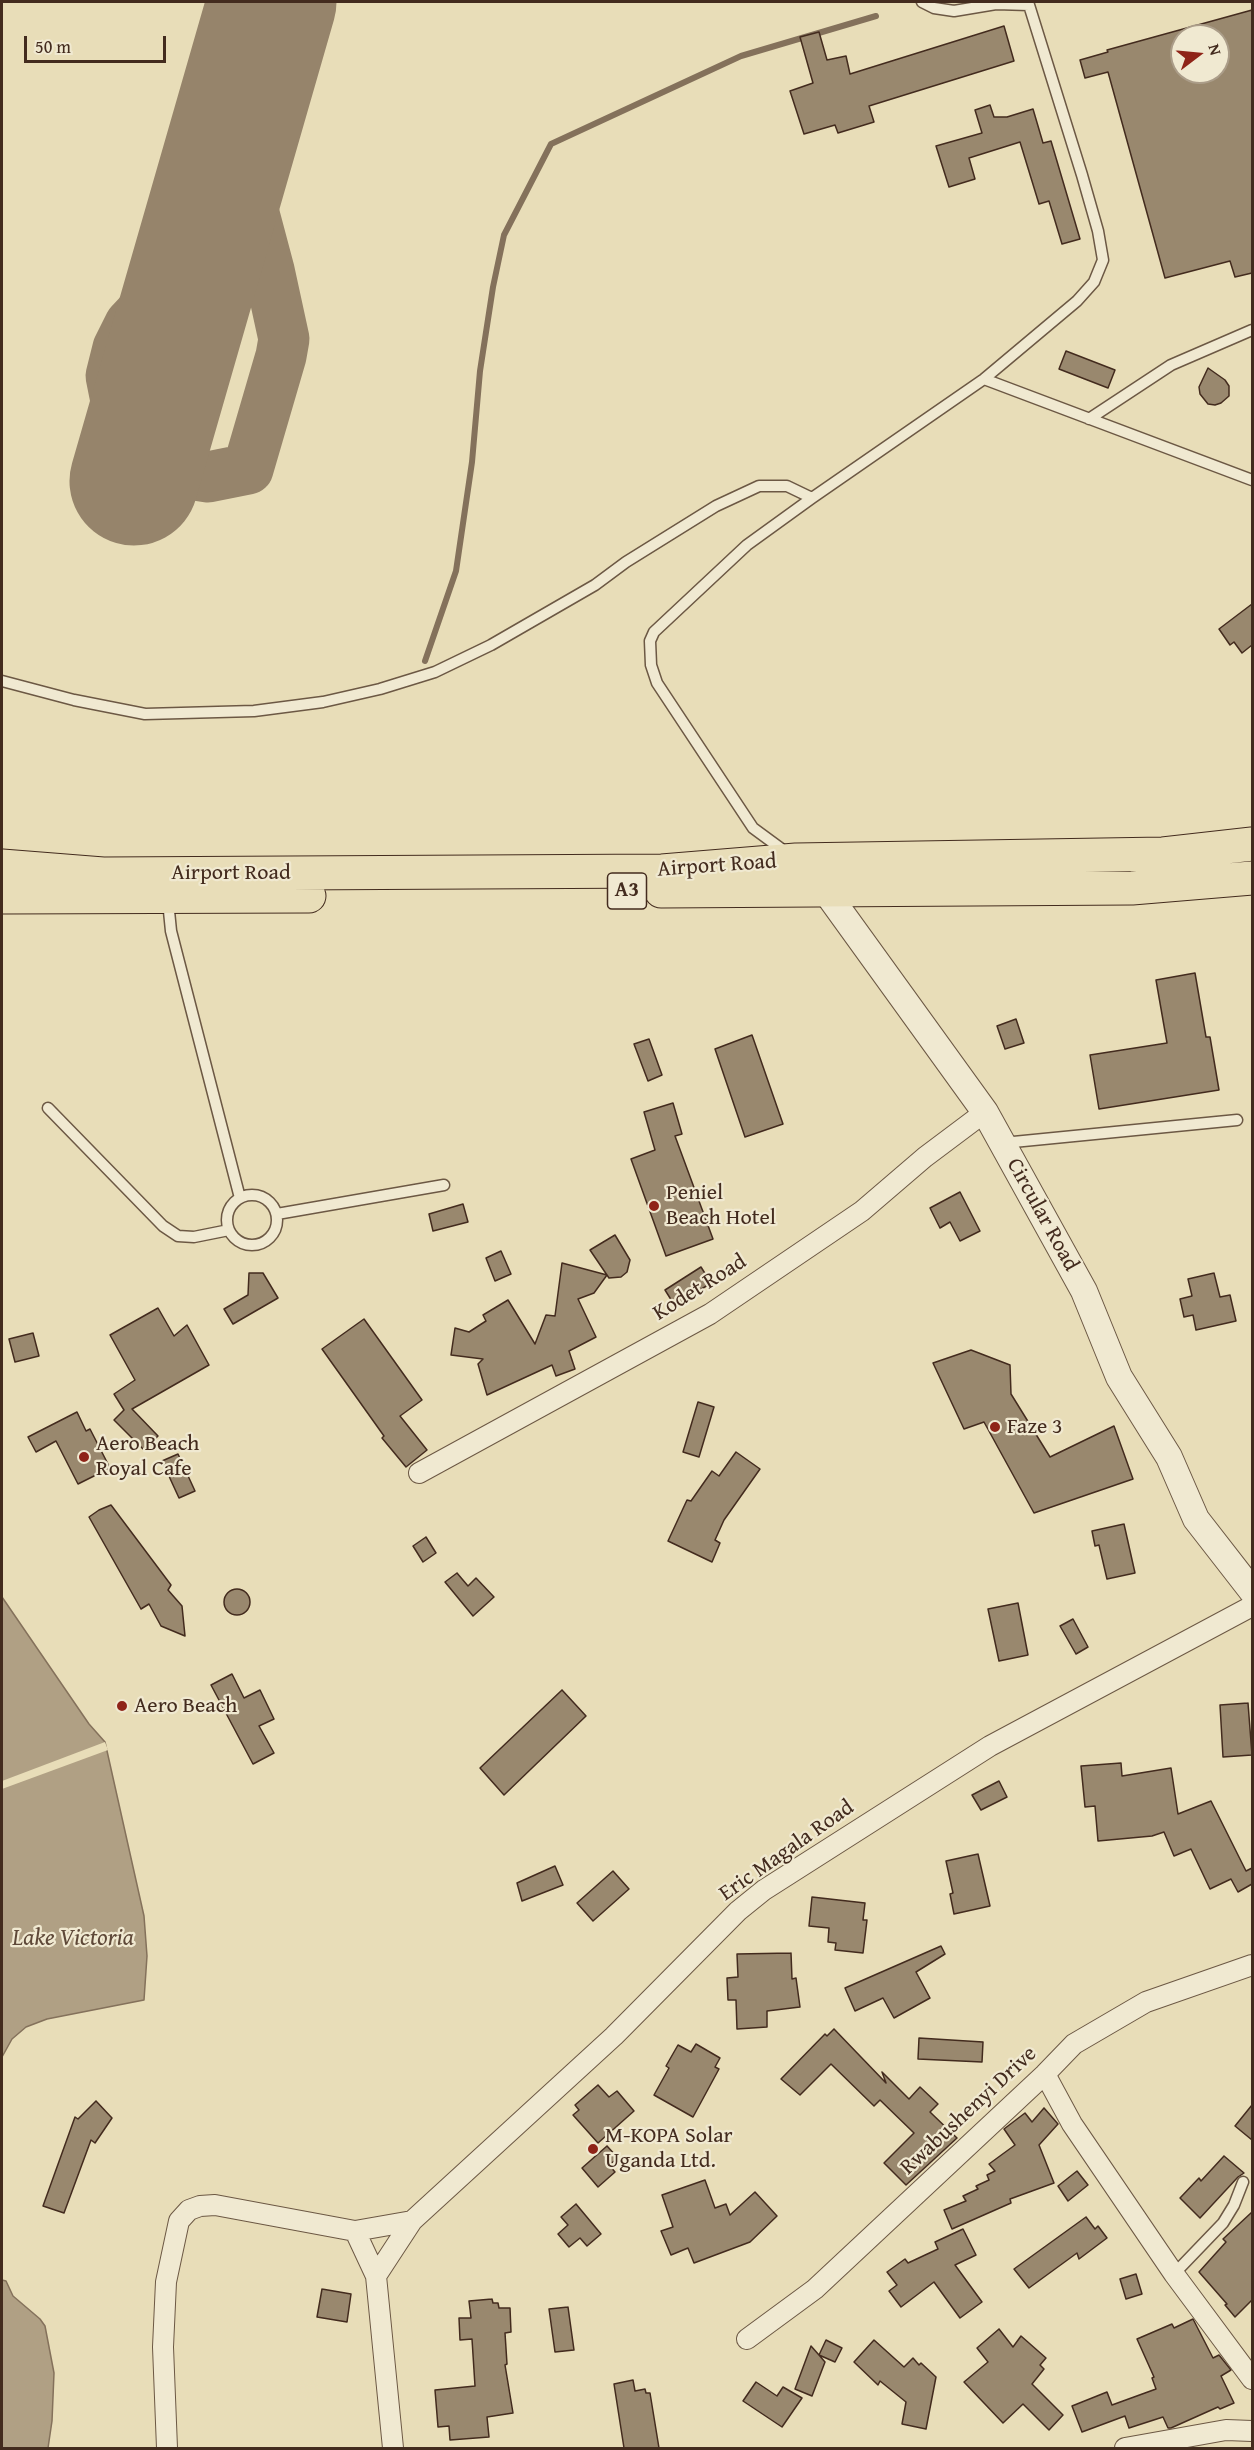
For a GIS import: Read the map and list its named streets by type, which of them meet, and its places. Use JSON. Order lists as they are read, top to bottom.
{
  "streets": {
    "highway": ["Airport Road", "A3"],
    "street": [
      "Circular Road",
      "Kodet Road",
      "Eric Magala Road",
      "Rwabushenyi Drive"
    ]
  },
  "crossings": [
    ["Airport Road", "Circular Road"],
    ["Circular Road", "Kodet Road"]
  ],
  "water": ["Lake Victoria"],
  "places": [
    "Peniel Beach Hotel",
    "Faze 3",
    "Aero Beach Royal Cafe",
    "Aero Beach",
    "M-KOPA Solar Uganda Ltd."
  ],
  "scale_bar": "50 m",
  "north": "right"
}
